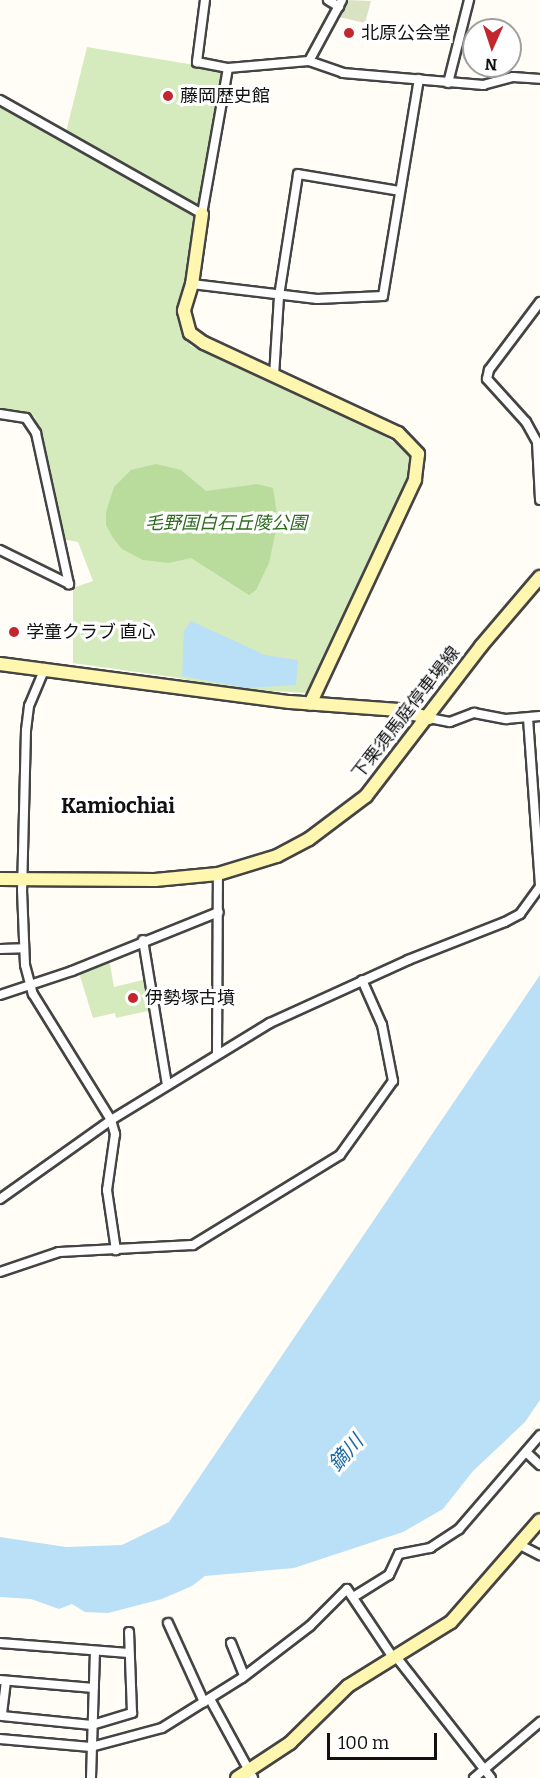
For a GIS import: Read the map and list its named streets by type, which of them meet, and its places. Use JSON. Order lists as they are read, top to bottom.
{
  "streets": {
    "street": ["下栗須馬庭停車場線"]
  },
  "districts": ["Kamiochiai"],
  "water": ["鏑川"],
  "parks": ["毛野国白石丘陵公園"],
  "places": [
    "北原公会堂",
    "藤岡歴史館",
    "学童クラブ 直心",
    "伊勢塚古墳"
  ],
  "scale_bar": "100 m",
  "north": "bottom"
}
